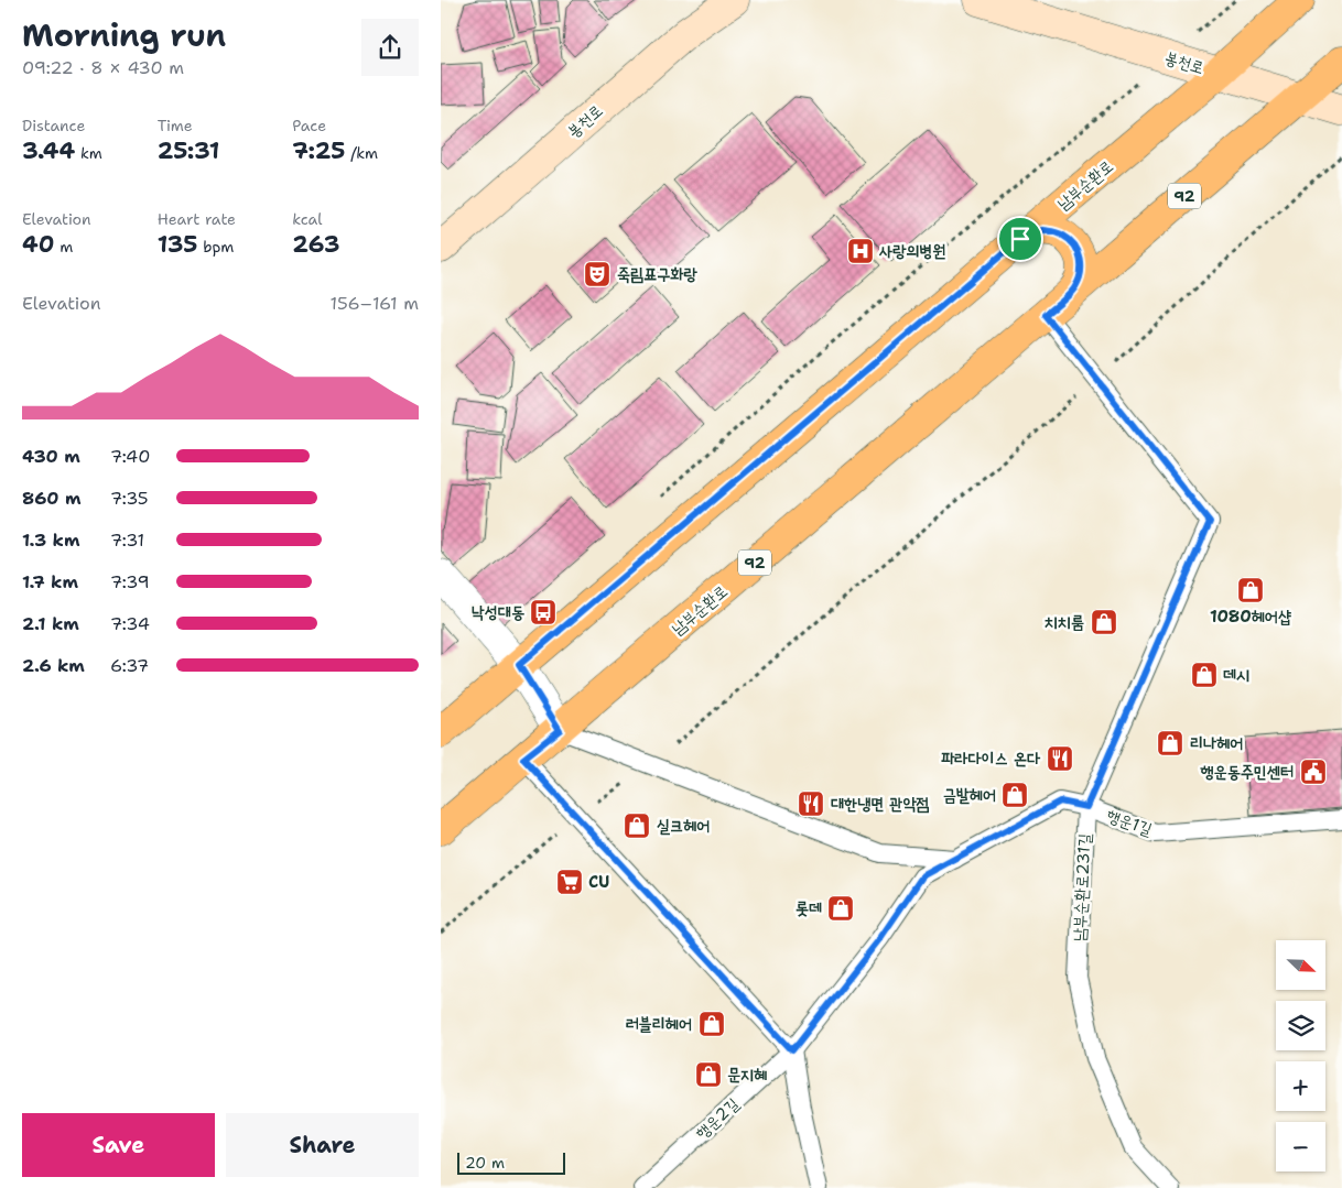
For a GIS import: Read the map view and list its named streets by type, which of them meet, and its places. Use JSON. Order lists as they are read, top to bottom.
{
  "streets": {
    "main road": ["봉천로", "남부순환로", "92"],
    "lane": ["행운1길", "남부순환로231길", "행운2길"]
  },
  "crossings": [
    ["봉천로", "남부순환로"],
    ["남부순환로", "남부순환로231길"],
    ["행운1길", "남부순환로231길"],
    ["행운1길", "행운2길"]
  ],
  "places": {
    "hospital": ["사랑의병원"],
    "theatre": ["죽림표구화랑"],
    "shop": [
      "1080헤어샵",
      "치치룸",
      "데시",
      "리나헤어",
      "금발헤어",
      "실크헤어",
      "롯데",
      "러블리헤어",
      "문지혜"
    ],
    "bus stop": ["낙성대동"],
    "restaurant": ["파라다이스 온다", "대한냉면 관악점"],
    "public building": ["행운동주민센터"],
    "supermarket": ["CU"]
  },
  "scale_bar": "20 m",
  "north": "bottom right",
  "page": {
    "heading": ["Morning run", "09:22 · 8 × 430 m"],
    "stats": [
      ["Distance", "3.44 km"],
      ["Time", "25:31"],
      ["Pace", "7:25 /km"],
      ["Elevation", "40 m"],
      ["Heart rate", "135 bpm"],
      ["kcal", "263"]
    ],
    "chart": ["Elevation", "156–161 m"],
    "list": [
      {
        "name": "430 m",
        "note": "7:40"
      },
      {
        "name": "860 m",
        "note": "7:35"
      },
      {
        "name": "1.3 km",
        "note": "7:31"
      },
      {
        "name": "1.7 km",
        "note": "7:39"
      },
      {
        "name": "2.1 km",
        "note": "7:34"
      },
      {
        "name": "2.6 km",
        "note": "6:37"
      }
    ],
    "map_buttons": ["+", "−"],
    "buttons": ["Save", "Share"],
    "scale": "20 m"
  }
}
